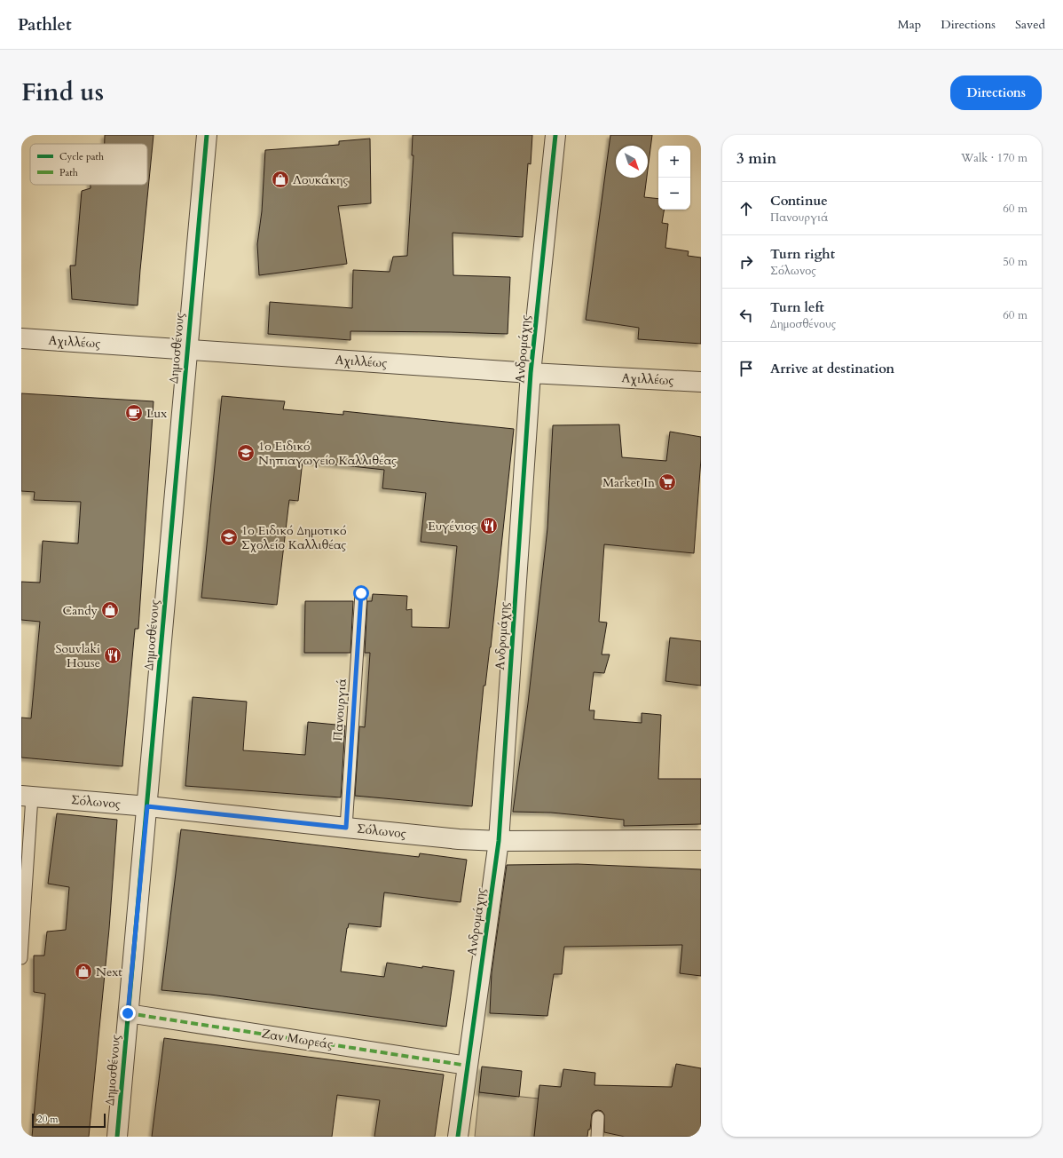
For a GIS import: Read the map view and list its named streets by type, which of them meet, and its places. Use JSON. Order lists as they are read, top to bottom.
{
  "streets": {
    "street": [
      "Αχιλλέως",
      "Δημοσθένους",
      "Ανδρομάχης",
      "Σόλωνος",
      "Ζαν Μωρεάς"
    ],
    "lane": ["Πανουργιά"]
  },
  "crossings": [
    ["Αχιλλέως", "Δημοσθένους"],
    ["Αχιλλέως", "Ανδρομάχης"],
    ["Δημοσθένους", "Σόλωνος"],
    ["Δημοσθένους", "Ζαν Μωρεάς"],
    ["Ανδρομάχης", "Σόλωνος"],
    ["Ανδρομάχης", "Ζαν Μωρεάς"],
    ["Πανουργιά", "Σόλωνος"]
  ],
  "places": {
    "shop": ["Λουκάκης", "Candy", "Next"],
    "cafe": ["Lux"],
    "school or university": ["1ο Ειδικό Νηπιαγωγείο Καλλιθέας", "1ο Ειδικό Δημοτικό Σχολείο Καλλιθέας"],
    "supermarket": ["Market In"],
    "restaurant": ["Ευγένιος", "Souvlaki House"]
  },
  "legend": ["Cycle path", "Path"],
  "scale_bar": "20 m",
  "north": "bottom right",
  "page": {
    "header": "Pathlet",
    "nav": ["Map", "Directions", "Saved"],
    "title": "Find us",
    "buttons": "Directions",
    "heading": ["3 min", "Walk · 170 m"],
    "map_buttons": ["+", "−"],
    "list": [
      ["Continue", "Πανουργιά", "60 m"],
      ["Turn right", "Σόλωνος", "50 m"],
      ["Turn left", "Δημοσθένους", "60 m"],
      "Arrive at destination"
    ],
    "scale": "20 m"
  }
}
